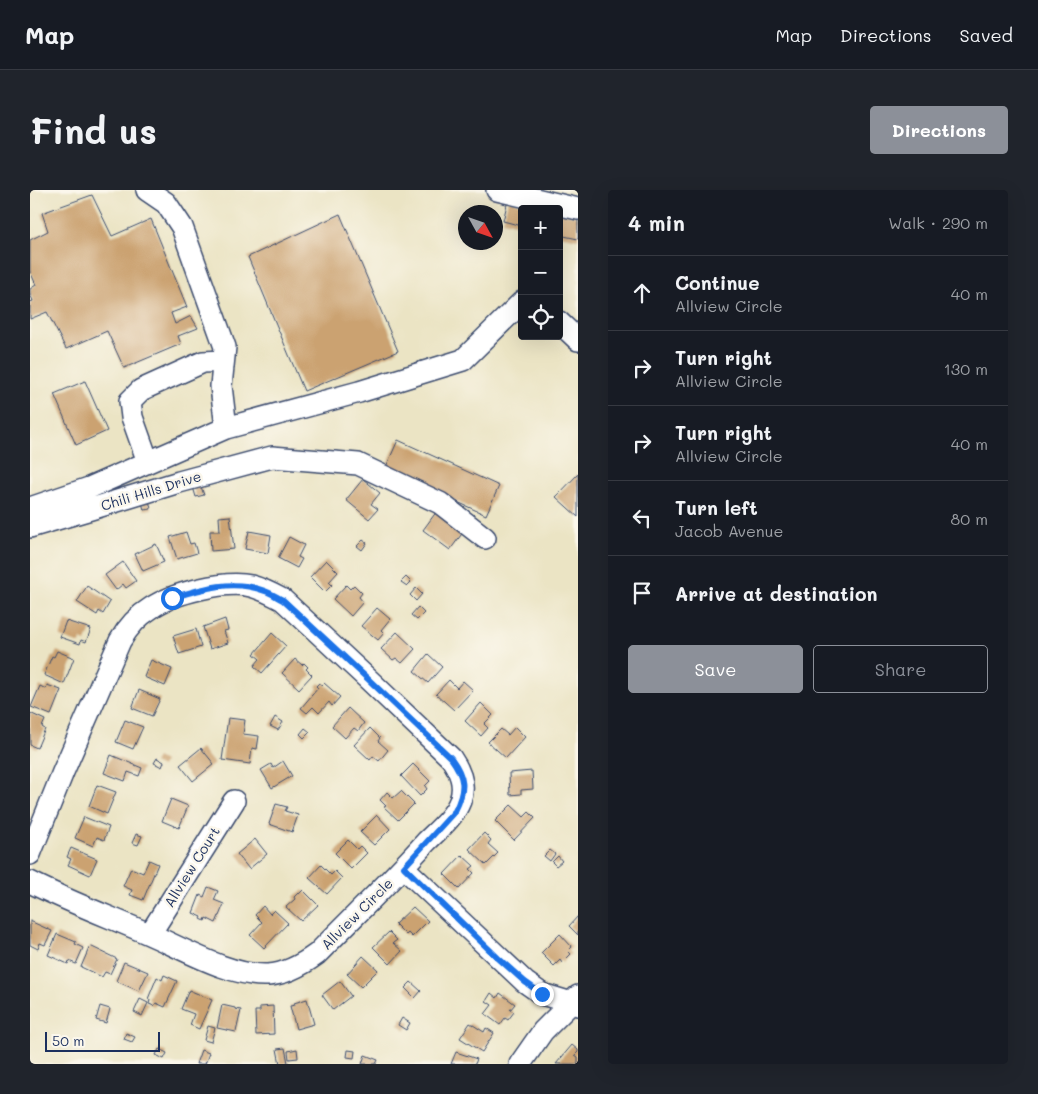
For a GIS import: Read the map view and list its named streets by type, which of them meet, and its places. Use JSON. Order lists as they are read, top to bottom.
{
  "streets": {
    "street": ["Chili Hills Drive", "Allview Court", "Allview Circle"]
  },
  "crossings": [
    ["Allview Court", "Allview Circle"]
  ],
  "scale_bar": "50 m",
  "north": "bottom right",
  "page": {
    "header": "Map",
    "nav": ["Map", "Directions", "Saved"],
    "buttons": [
      "Directions",
      ["Save", "Share"]
    ],
    "title": "Find us",
    "heading": ["4 min", "Walk · 290 m"],
    "map_buttons": ["+", "−"],
    "list": [
      ["Continue", "Allview Circle", "40 m"],
      ["Turn right", "Allview Circle", "130 m"],
      ["Turn right", "Allview Circle", "40 m"],
      ["Turn left", "Jacob Avenue", "80 m"],
      "Arrive at destination"
    ],
    "scale": "50 m"
  }
}
